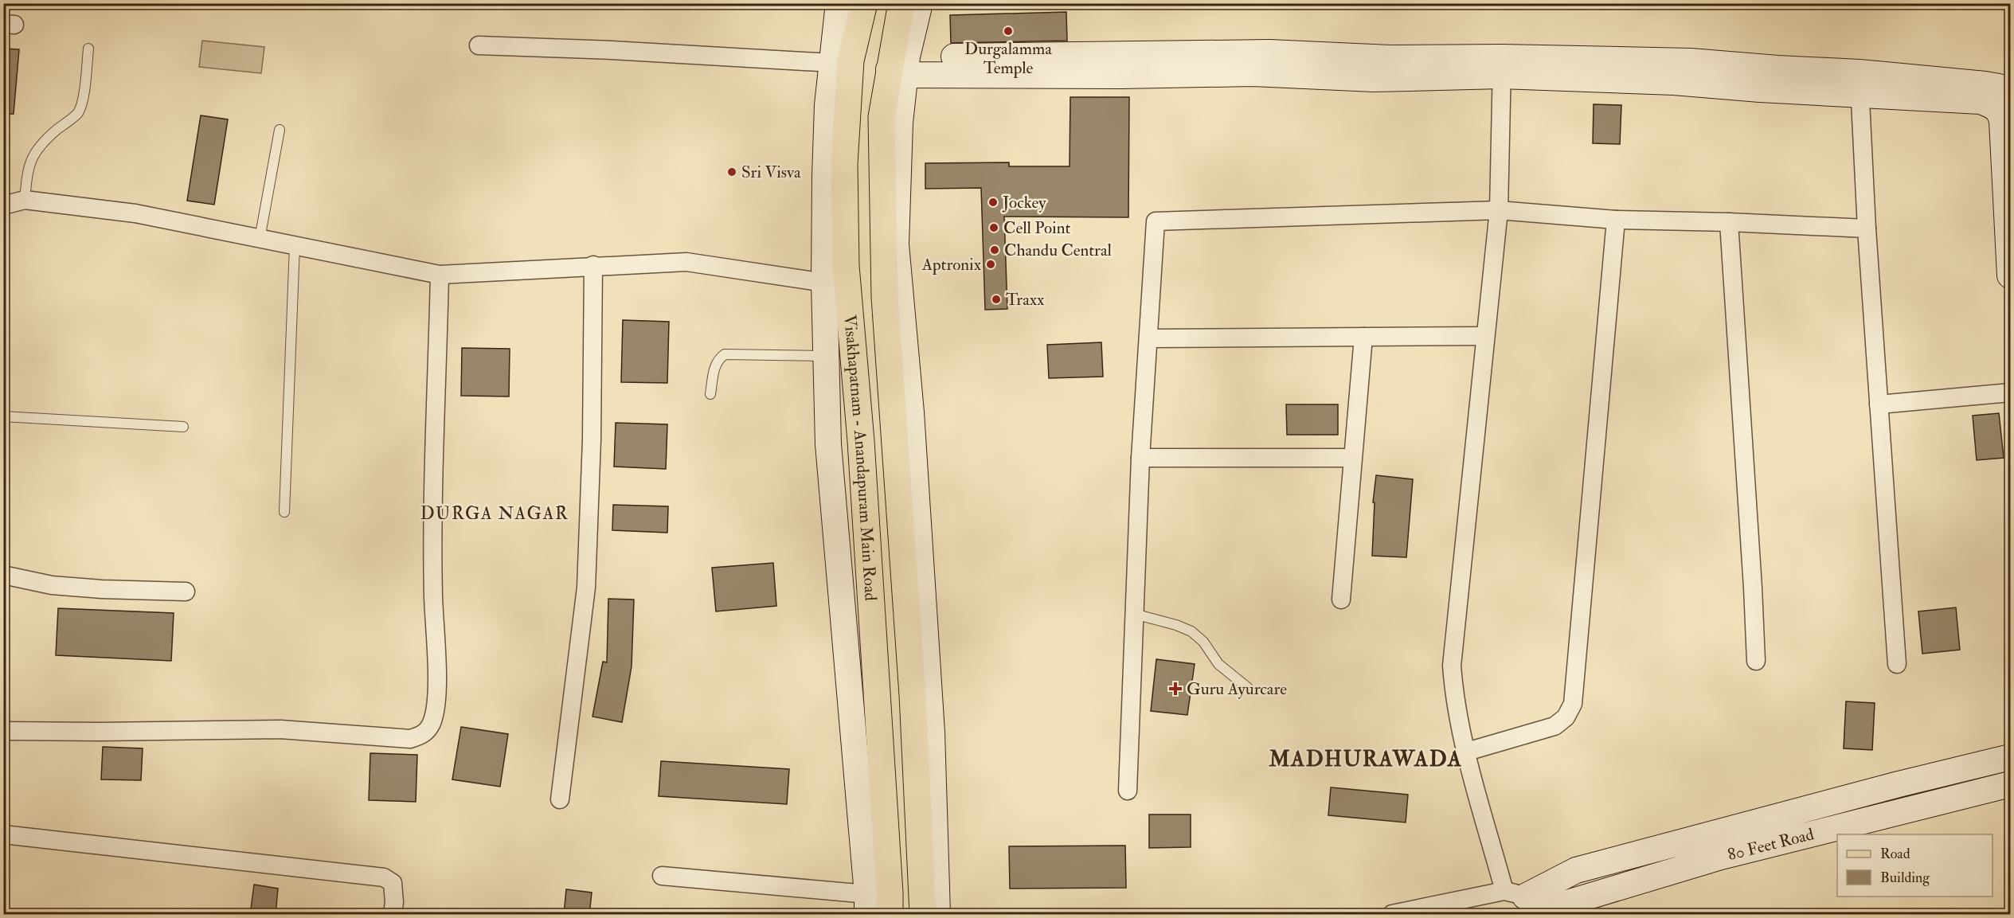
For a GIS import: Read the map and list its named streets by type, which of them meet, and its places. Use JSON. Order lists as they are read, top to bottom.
{
  "streets": {
    "main road": ["Visakhapatnam - Anandapuram Main Road"],
    "street": ["80 Feet Road"]
  },
  "districts": ["DURGA NAGAR", "MADHURAWADA"],
  "places": {
    "other": [
      "Durgalamma Temple",
      "Sri Visva",
      "Jockey",
      "Cell Point",
      "Chandu Central",
      "Aptronix",
      "Traxx"
    ],
    "health": ["Guru Ayurcare"]
  },
  "legend": ["Road", "Building"]
}
